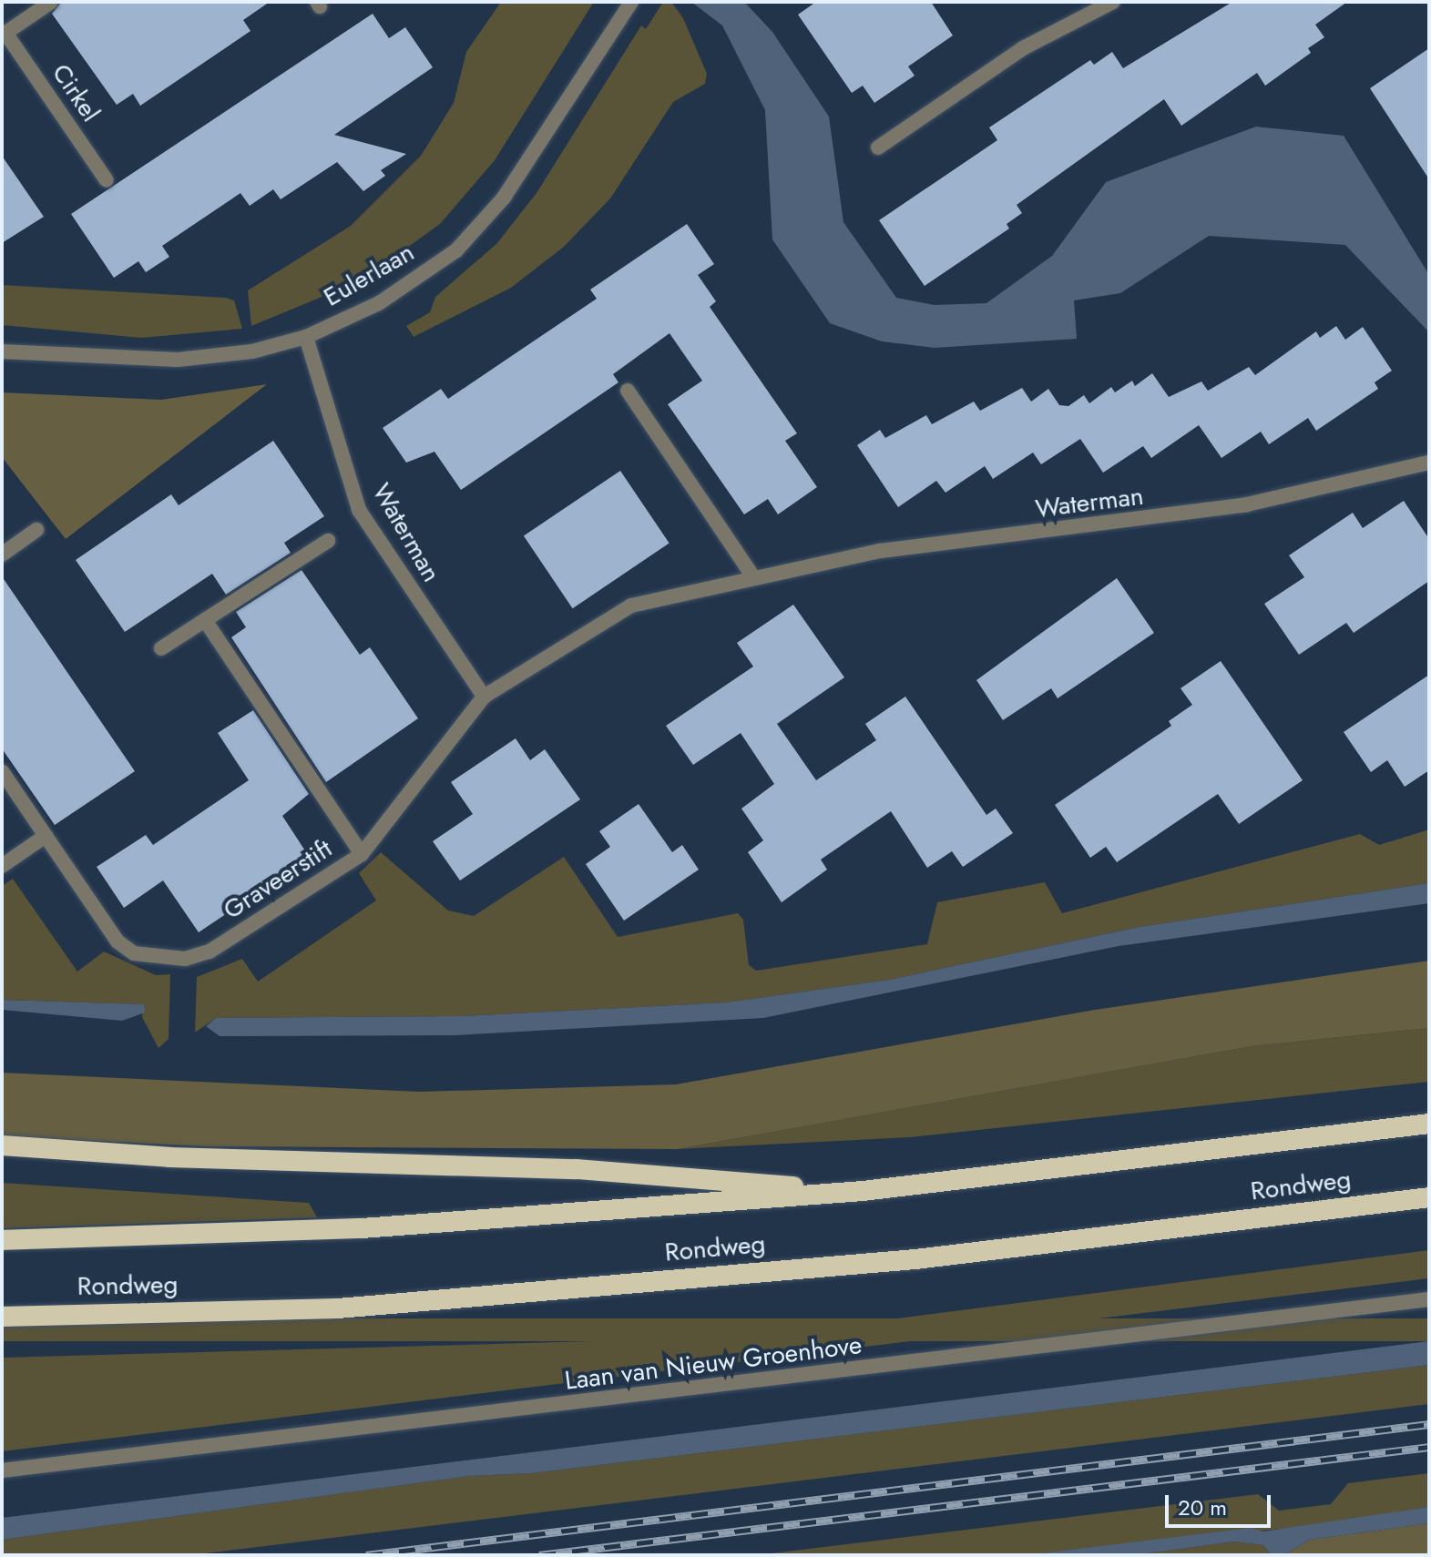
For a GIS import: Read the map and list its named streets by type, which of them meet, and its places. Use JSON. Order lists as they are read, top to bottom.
{
  "streets": {
    "highway": ["Rondweg"],
    "street": [
      "Cirkel",
      "Eulerlaan",
      "Waterman",
      "Graveerstift",
      "Laan van Nieuw Groenhove"
    ]
  },
  "crossings": [
    ["Eulerlaan", "Waterman"],
    ["Waterman", "Graveerstift"]
  ],
  "scale_bar": "20 m"
}
